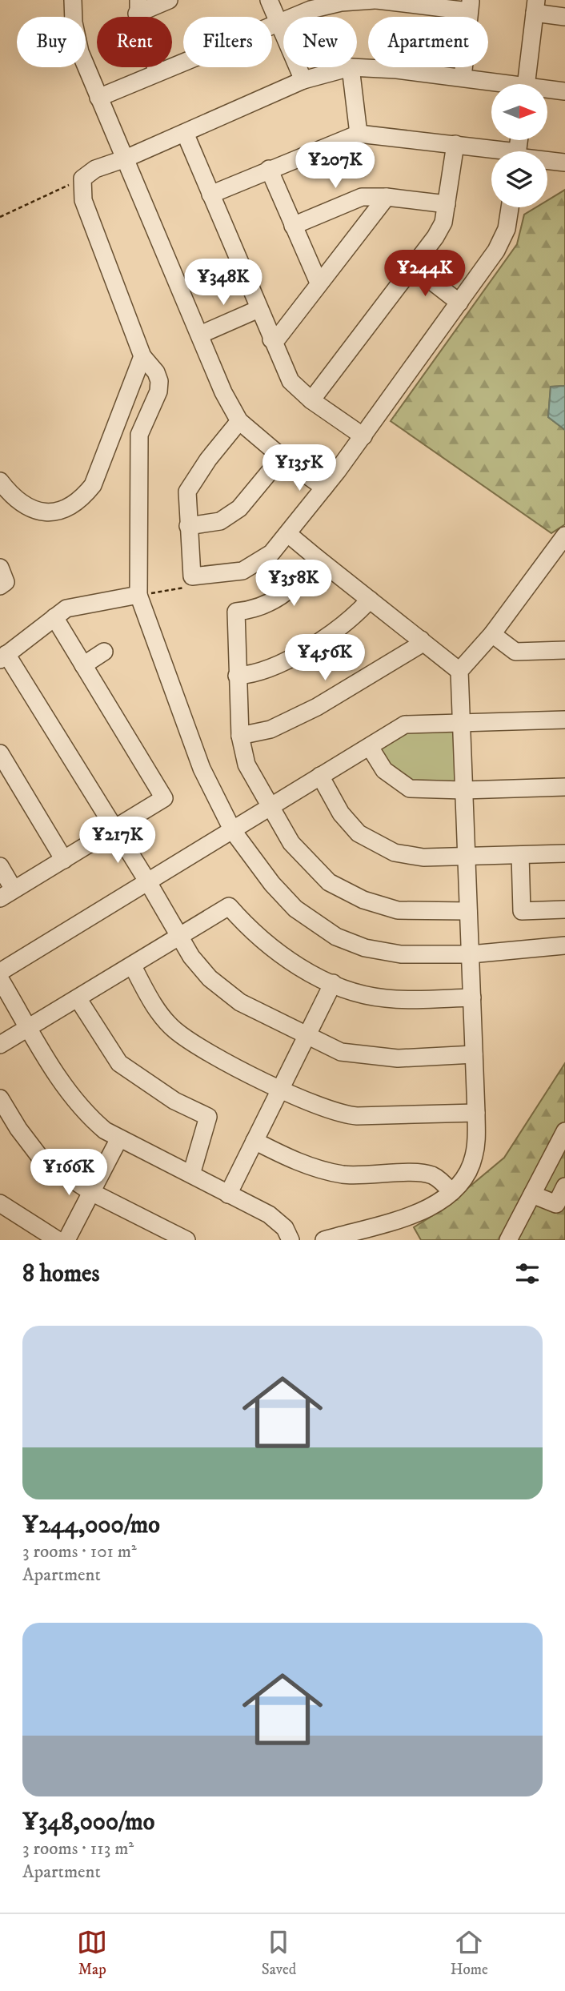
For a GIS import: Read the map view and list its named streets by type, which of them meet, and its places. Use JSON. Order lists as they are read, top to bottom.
{
  "north": "right",
  "page": {
    "chip": [
      "Buy",
      "Rent",
      "Filters",
      "New",
      "Apartment"
    ],
    "price": [
      "¥207K",
      "¥244K",
      "¥348K",
      "¥135K",
      "¥358K",
      "¥456K",
      "¥217K",
      "¥166K"
    ],
    "heading": "8 homes",
    "list": [
      {
        "name": "¥244,000/mo",
        "note": "3 rooms · 101 m² · Apartment"
      },
      {
        "name": "¥348,000/mo",
        "note": "3 rooms · 113 m² · Apartment"
      }
    ],
    "tabs": ["Map", "Saved", "Home"]
  }
}
